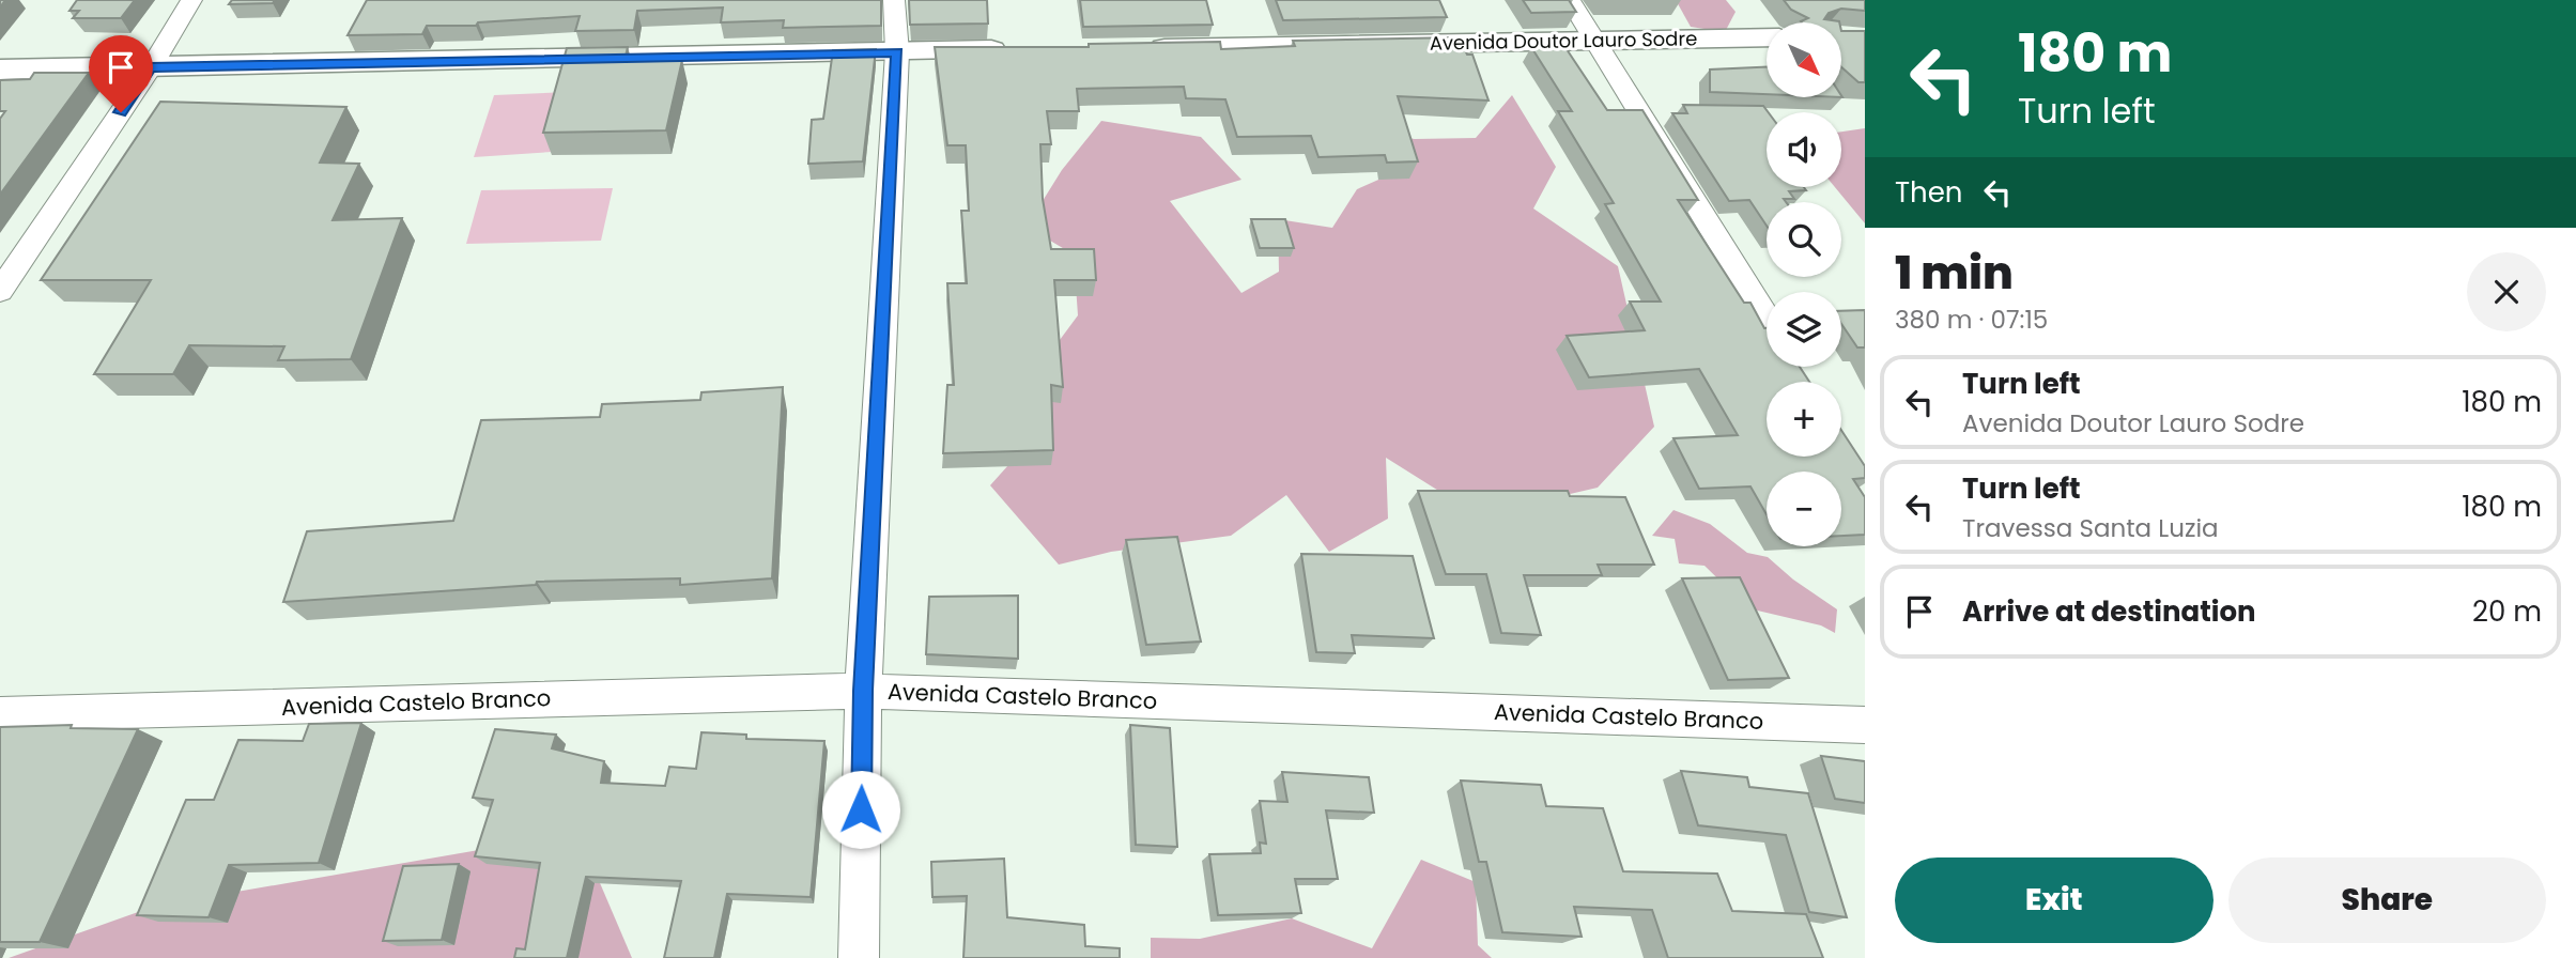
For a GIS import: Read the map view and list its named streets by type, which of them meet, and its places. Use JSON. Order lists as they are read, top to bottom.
{
  "streets": {
    "street": ["Avenida Doutor Lauro Sodre", "Avenida Castelo Branco"]
  },
  "north": "bottom right",
  "page": {
    "turn": ["180 m", "Turn left"],
    "map_buttons": ["+", "−"],
    "then": "Then",
    "heading": ["1 min", "380 m · 07:15"],
    "list": [
      {
        "name": "Turn left",
        "note": "Avenida Doutor Lauro Sodre",
        "value": "180 m"
      },
      {
        "name": "Turn left",
        "note": "Travessa Santa Luzia",
        "value": "180 m"
      },
      {
        "name": "Arrive at destination",
        "value": "20 m"
      }
    ],
    "buttons": ["Exit", "Share"]
  }
}
